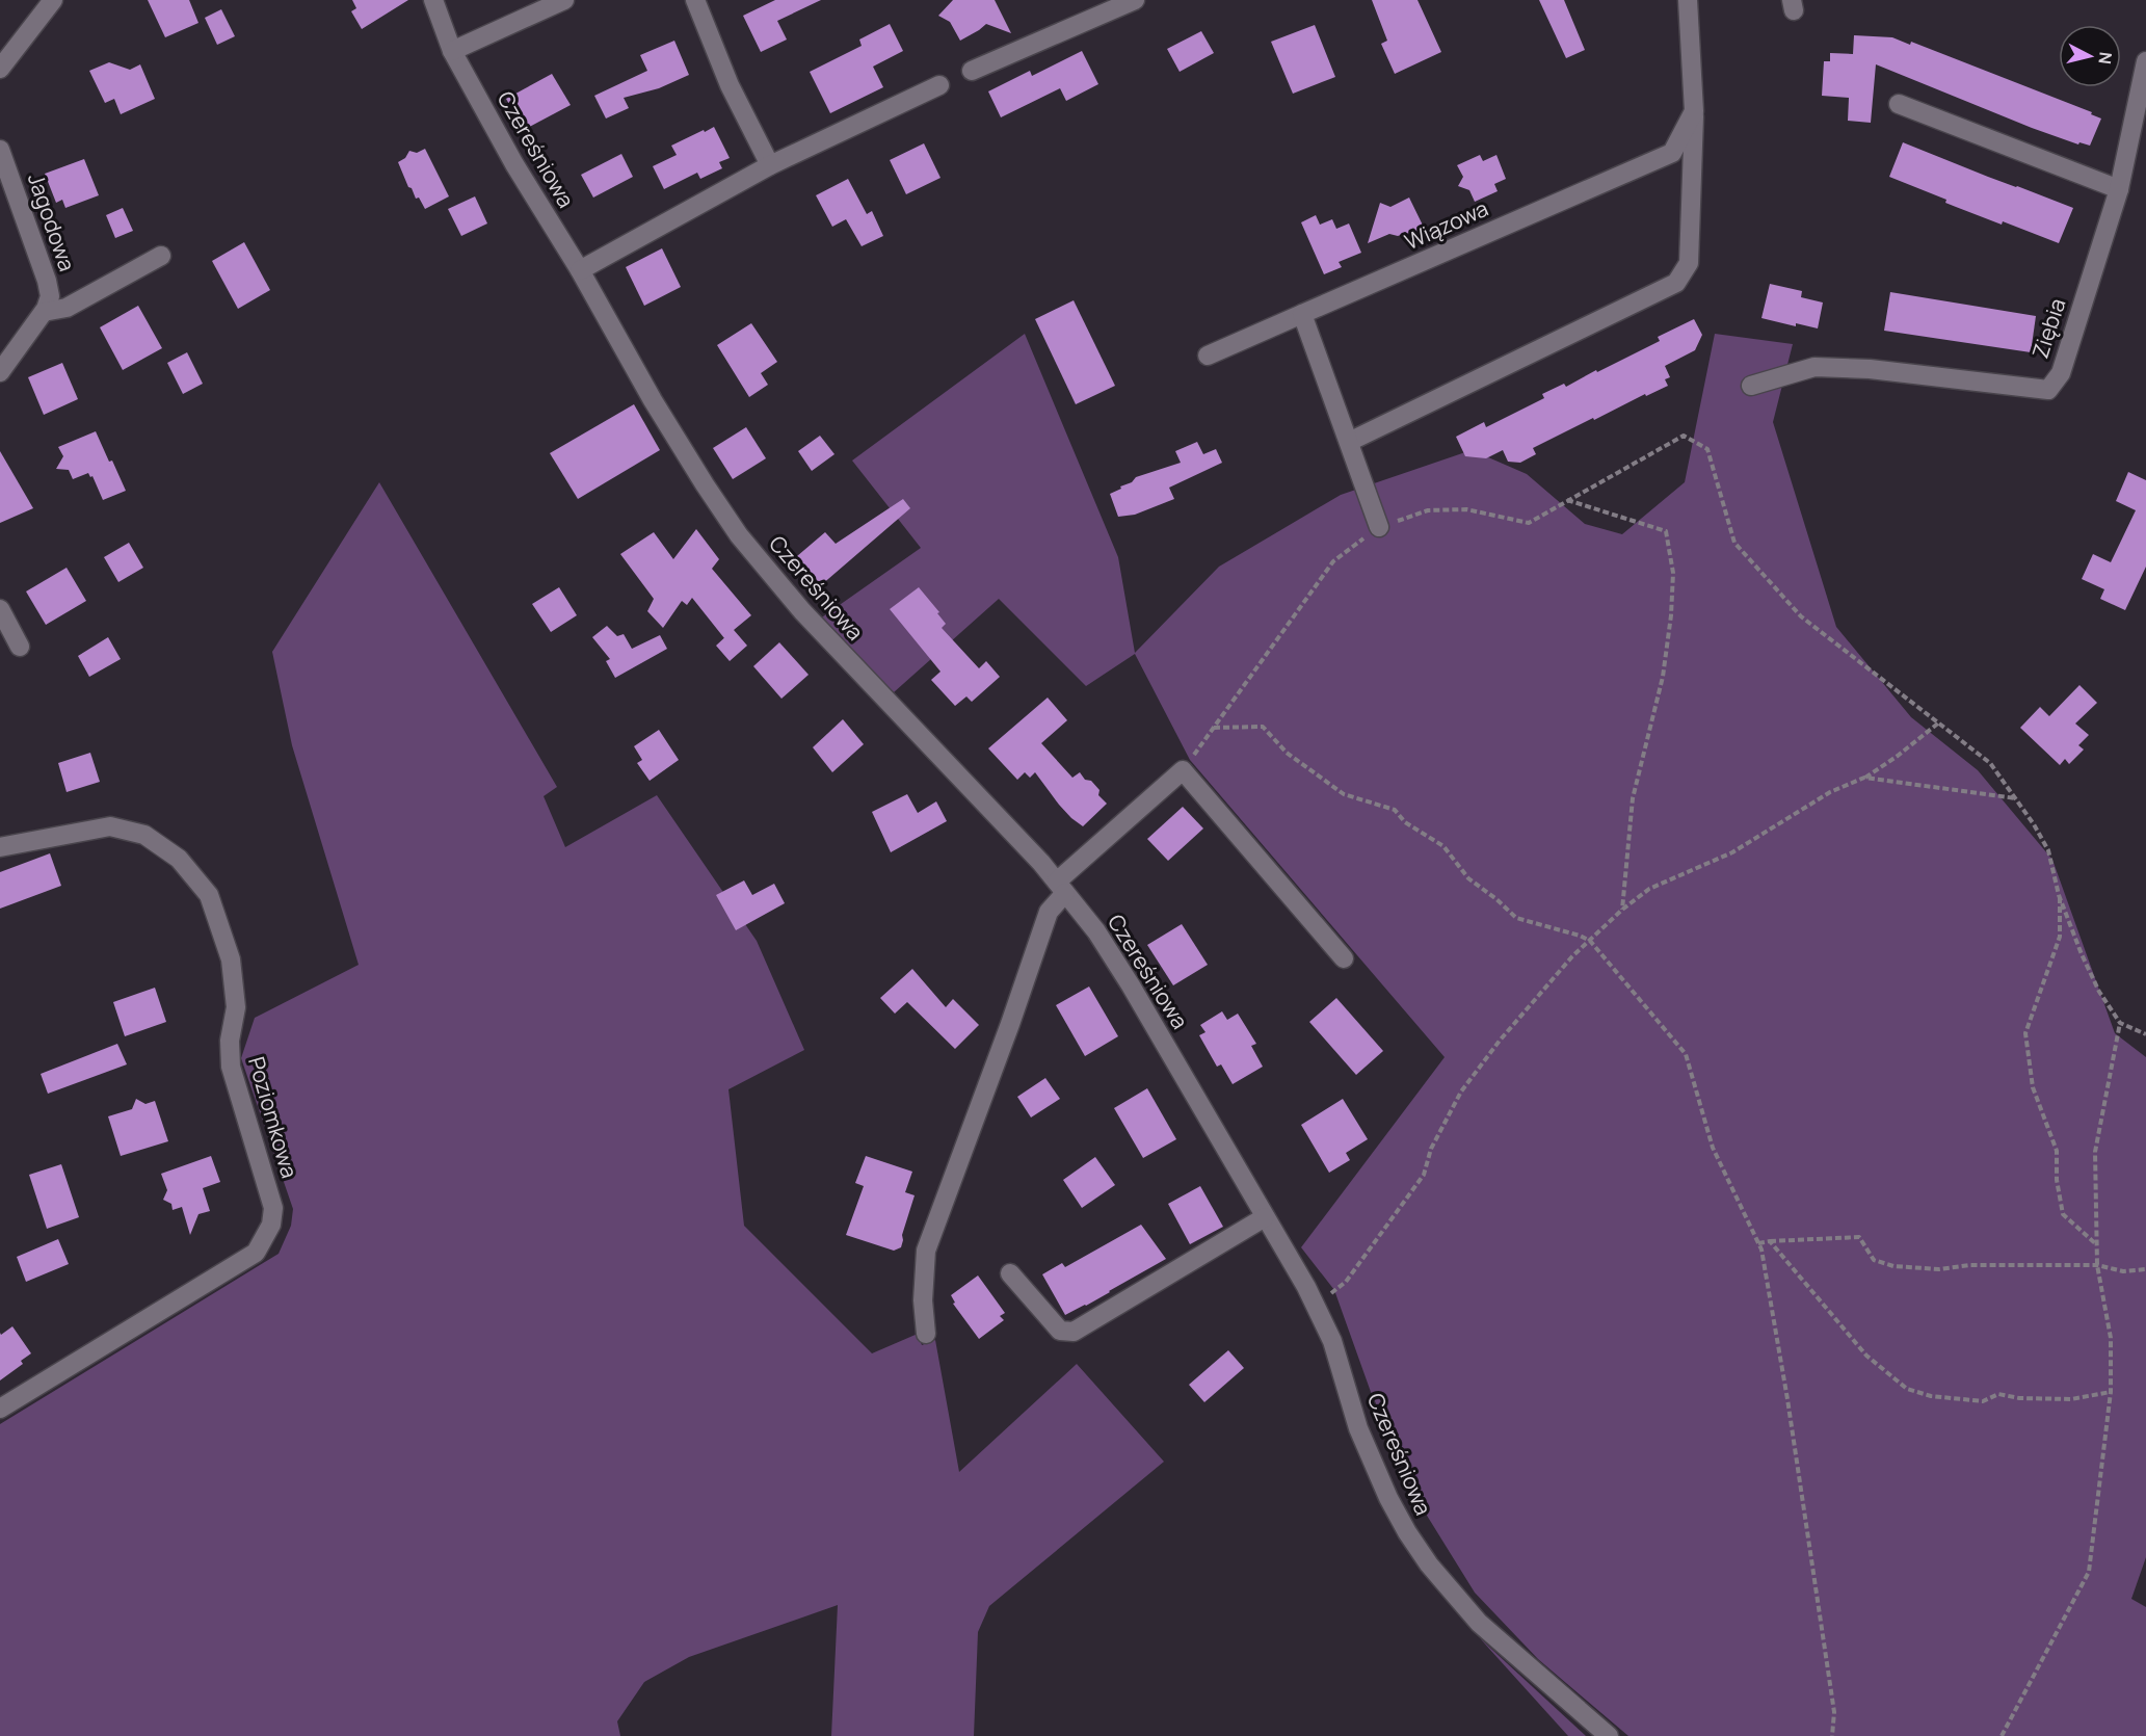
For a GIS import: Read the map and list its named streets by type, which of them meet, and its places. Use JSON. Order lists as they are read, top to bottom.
{
  "streets": {
    "street": [
      "Czereśniowa",
      "Jagodowa",
      "Wiązowa",
      "Ziębia",
      "Poziomkowa"
    ]
  },
  "north": "right"
}
